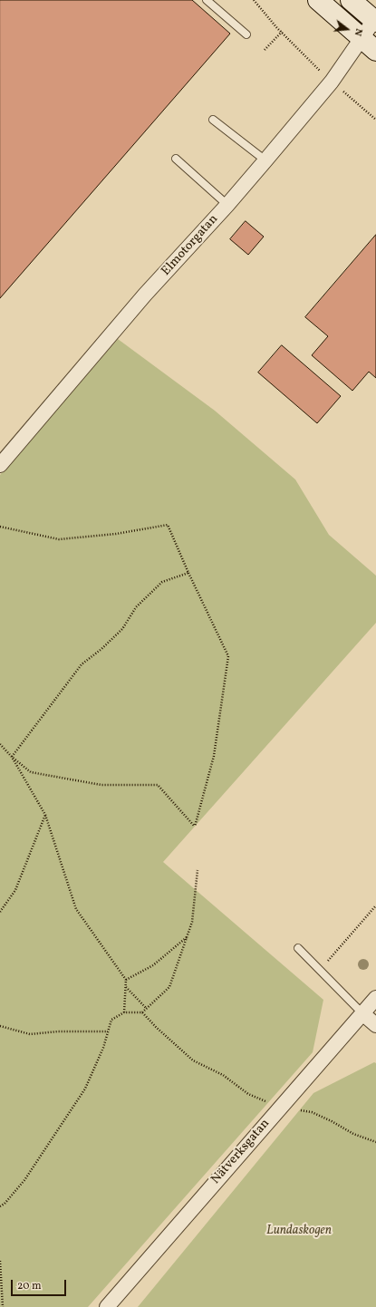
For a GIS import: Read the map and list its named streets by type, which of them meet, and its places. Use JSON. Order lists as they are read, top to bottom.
{
  "streets": {
    "street": ["Elmotorgatan", "Nätverksgatan"]
  },
  "parks": ["Lundaskogen"],
  "scale_bar": "20 m",
  "north": "right"
}
